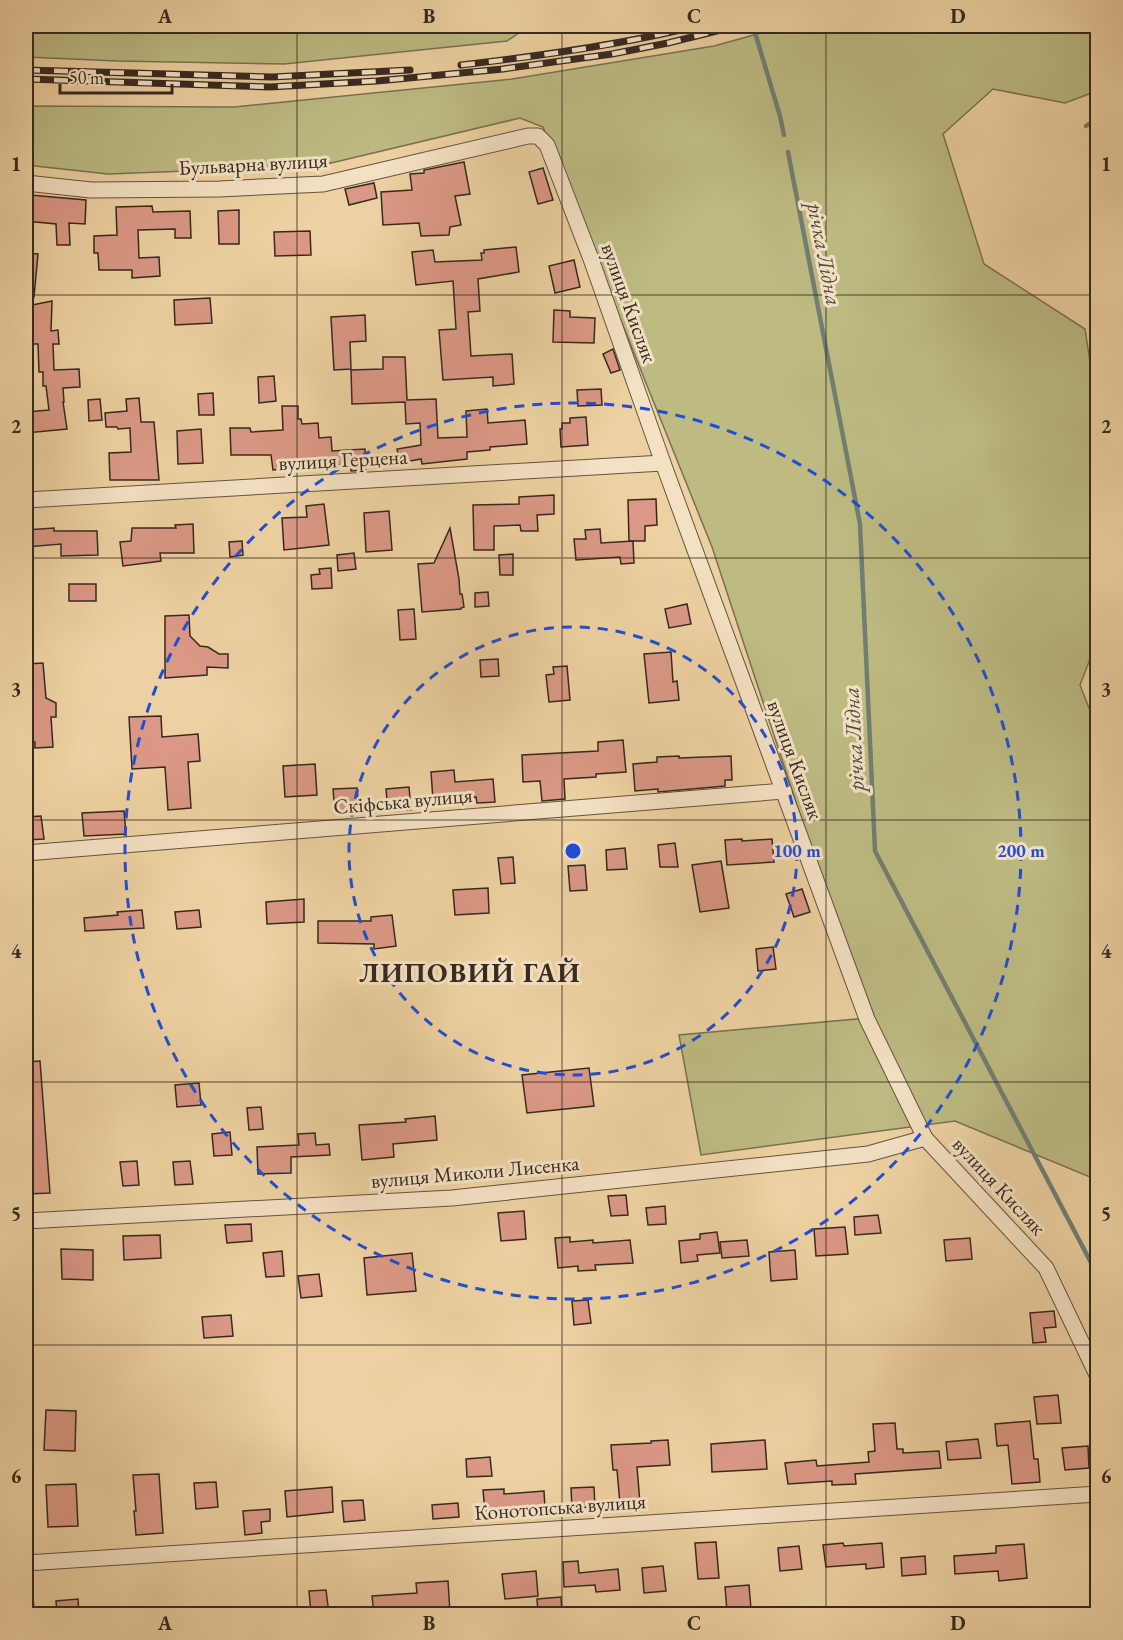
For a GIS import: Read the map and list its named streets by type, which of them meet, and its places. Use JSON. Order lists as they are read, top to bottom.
{
  "streets": {
    "street": [
      "Бульварна вулиця",
      "вулиця Кисляк",
      "вулиця Герцена",
      "Скіфська вулиця",
      "вулиця Миколи Лисенка",
      "Конотопська вулиця"
    ]
  },
  "crossings": [
    ["Бульварна вулиця", "вулиця Кисляк"],
    ["вулиця Кисляк", "вулиця Герцена"],
    ["вулиця Кисляк", "Скіфська вулиця"],
    ["вулиця Кисляк", "вулиця Миколи Лисенка"]
  ],
  "districts": ["ЛИПОВИЙ ГАЙ"],
  "water": ["річка Лідна"],
  "scale_bar": "50 m",
  "grid": {
    "columns": [
      "A",
      "B",
      "C",
      "D"
    ],
    "rows": [
      "1",
      "2",
      "3",
      "4",
      "5",
      "6"
    ]
  },
  "rings": ["100 m", "200 m"]
}
